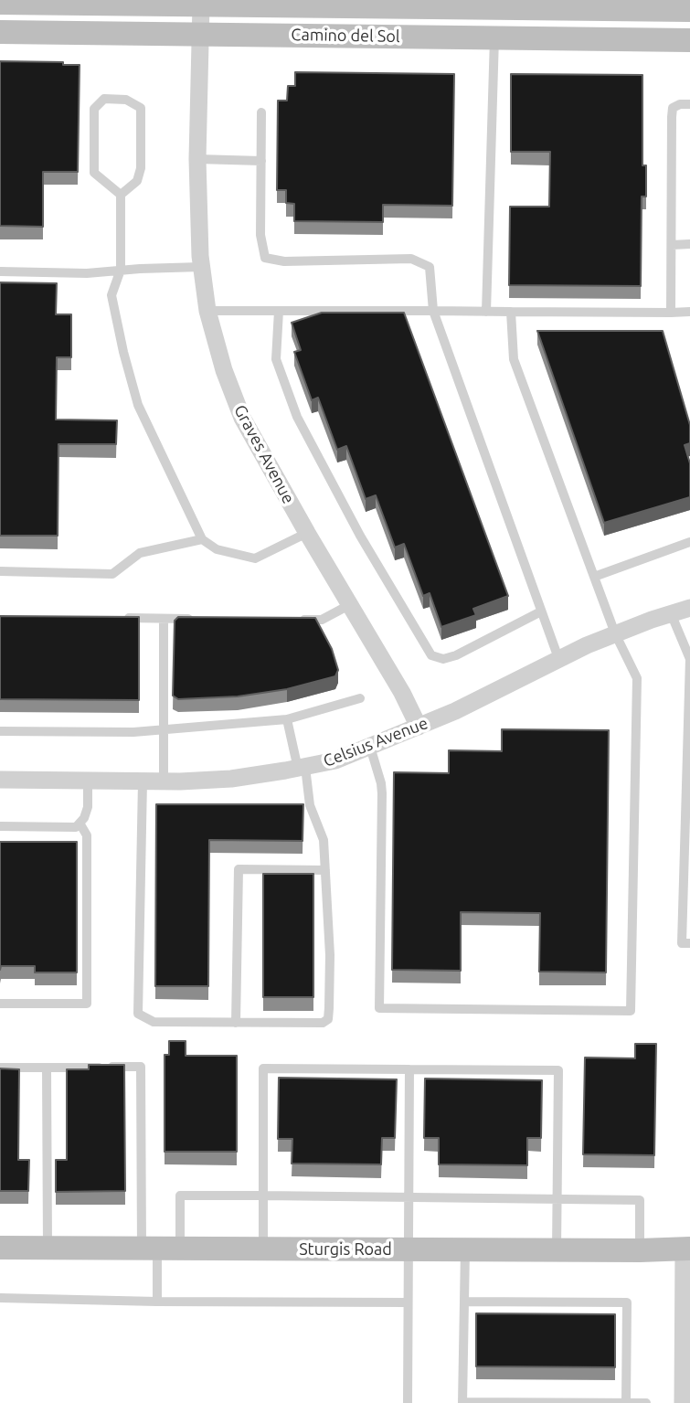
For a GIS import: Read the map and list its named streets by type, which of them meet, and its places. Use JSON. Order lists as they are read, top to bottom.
{
  "streets": {
    "street": [
      "Camino del Sol",
      "Graves Avenue",
      "Celsius Avenue",
      "Sturgis Road"
    ]
  },
  "crossings": [
    ["Camino del Sol", "Graves Avenue"],
    ["Graves Avenue", "Celsius Avenue"]
  ]
}
